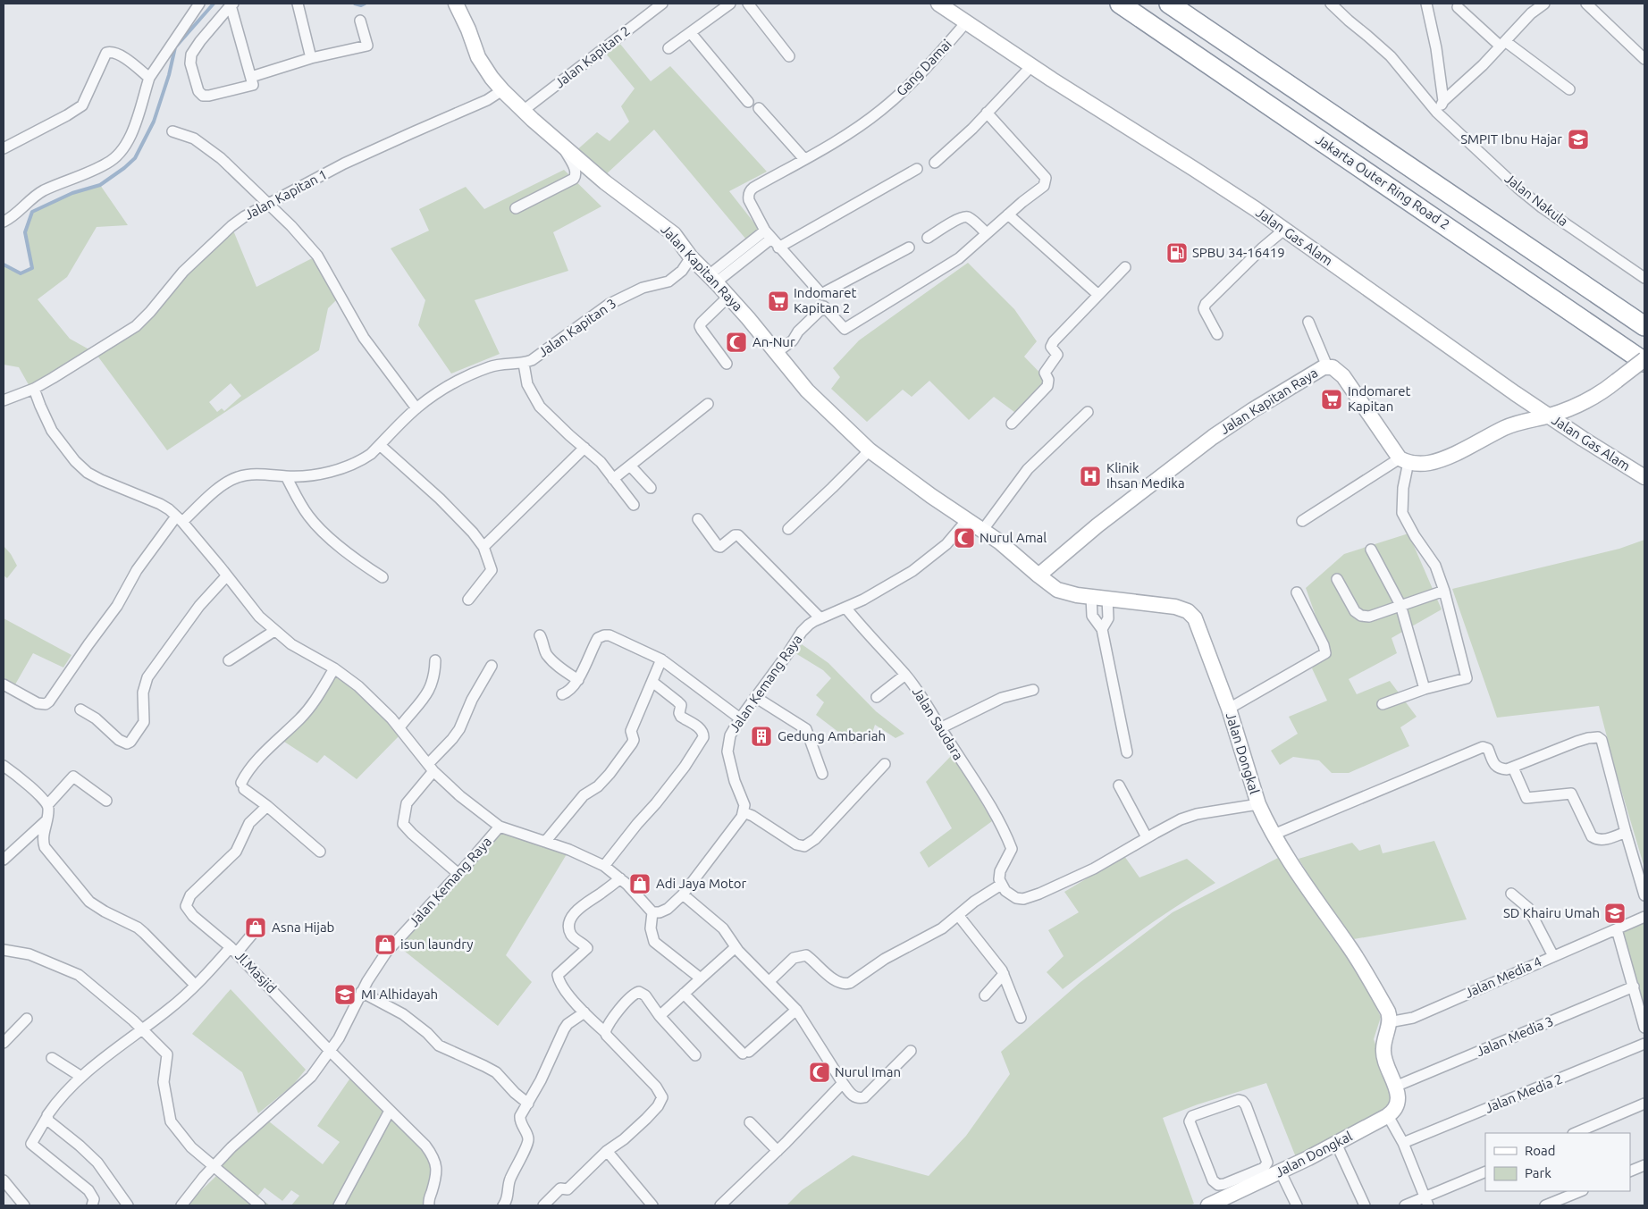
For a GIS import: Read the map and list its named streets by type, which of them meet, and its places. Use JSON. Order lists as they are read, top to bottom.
{
  "streets": {
    "highway": ["Jakarta Outer Ring Road 2"],
    "street": [
      "Jalan Kapitan 2",
      "Gang Damai",
      "Jalan Kapitan 1",
      "Jalan Nakula",
      "Jalan Gas Alam",
      "Jalan Kapitan Raya",
      "Jalan Kapitan 3",
      "Jalan Kemang Raya",
      "Jalan Saudara",
      "Jalan Dongkal",
      "Jl.Masjid",
      "Jalan Media 4",
      "Jalan Media 3",
      "Jalan Media 2"
    ]
  },
  "crossings": [
    ["Jalan Kapitan 2", "Jalan Kapitan Raya"],
    ["Gang Damai", "Jalan Gas Alam"],
    ["Jalan Kapitan 1", "Jalan Kapitan Raya"],
    ["Jalan Kapitan Raya", "Jalan Kapitan 3"],
    ["Jalan Kapitan Raya", "Jalan Kemang Raya"],
    ["Jalan Kapitan Raya", "Jalan Dongkal"],
    ["Jalan Kemang Raya", "Jalan Saudara"],
    ["Jalan Kemang Raya", "Jl.Masjid"],
    ["Jalan Dongkal", "Jalan Media 4"],
    ["Jalan Dongkal", "Jalan Media 3"]
  ],
  "places": {
    "school or university": ["SMPIT Ibnu Hajar", "SD Khairu Umah", "MI Alhidayah"],
    "fuel station": ["SPBU 34-16419"],
    "supermarket": ["Indomaret Kapitan 2", "Indomaret Kapitan"],
    "mosque": ["An-Nur", "Nurul Amal", "Nurul Iman"],
    "hospital": ["Klinik Ihsan Medika"],
    "building": ["Gedung Ambariah"],
    "shop": ["Adi Jaya Motor", "Asna Hijab", "isun laundry"]
  },
  "legend": ["Road", "Park"]
}
